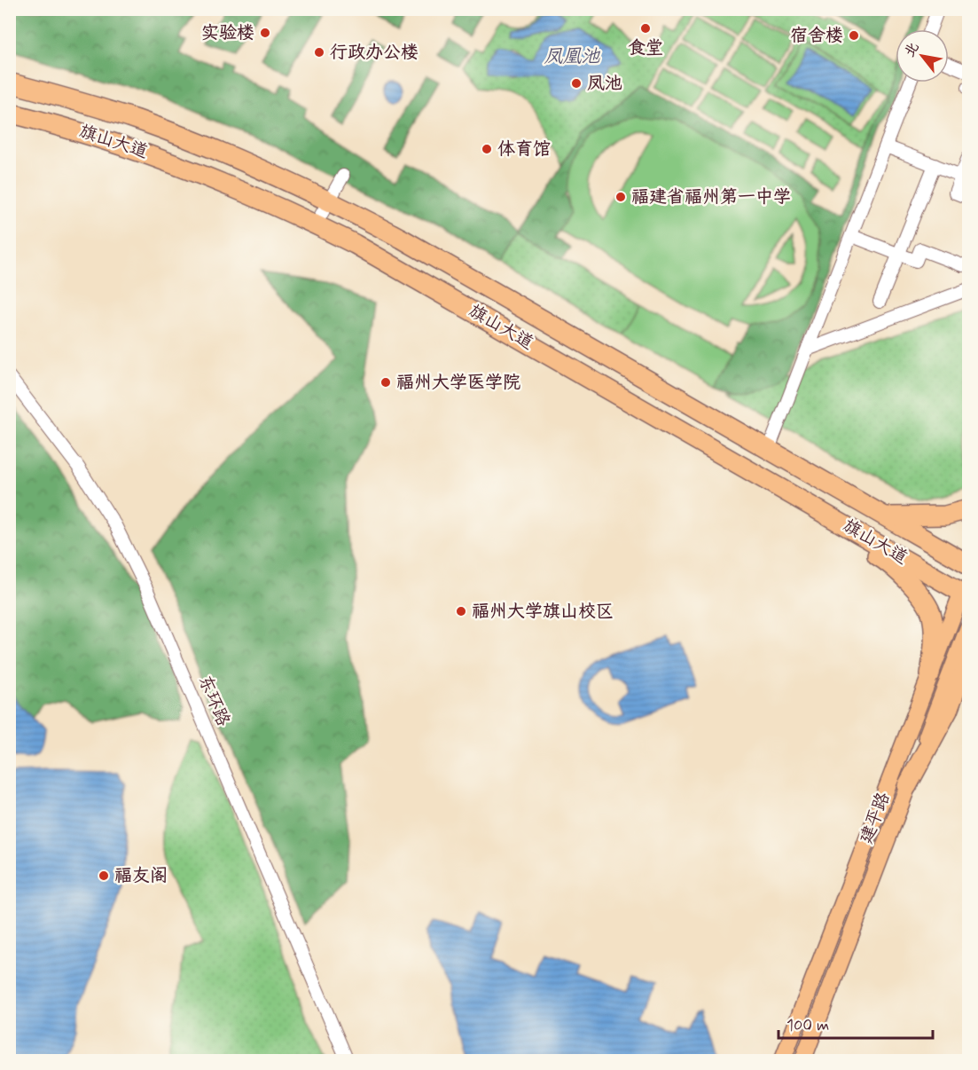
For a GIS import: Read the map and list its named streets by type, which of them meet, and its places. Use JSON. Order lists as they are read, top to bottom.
{
  "streets": {
    "highway": ["旗山大道"],
    "main road": ["建平路"],
    "street": ["东环路"]
  },
  "crossings": [
    ["旗山大道", "建平路"]
  ],
  "water": ["凤凰池"],
  "places": [
    "食堂",
    "实验楼",
    "宿舍楼",
    "行政办公楼",
    "凤池",
    "体育馆",
    "福建省福州第一中学",
    "福州大学医学院",
    "福州大学旗山校区",
    "福友阁"
  ],
  "scale_bar": "100 m",
  "north": "top left"
}
